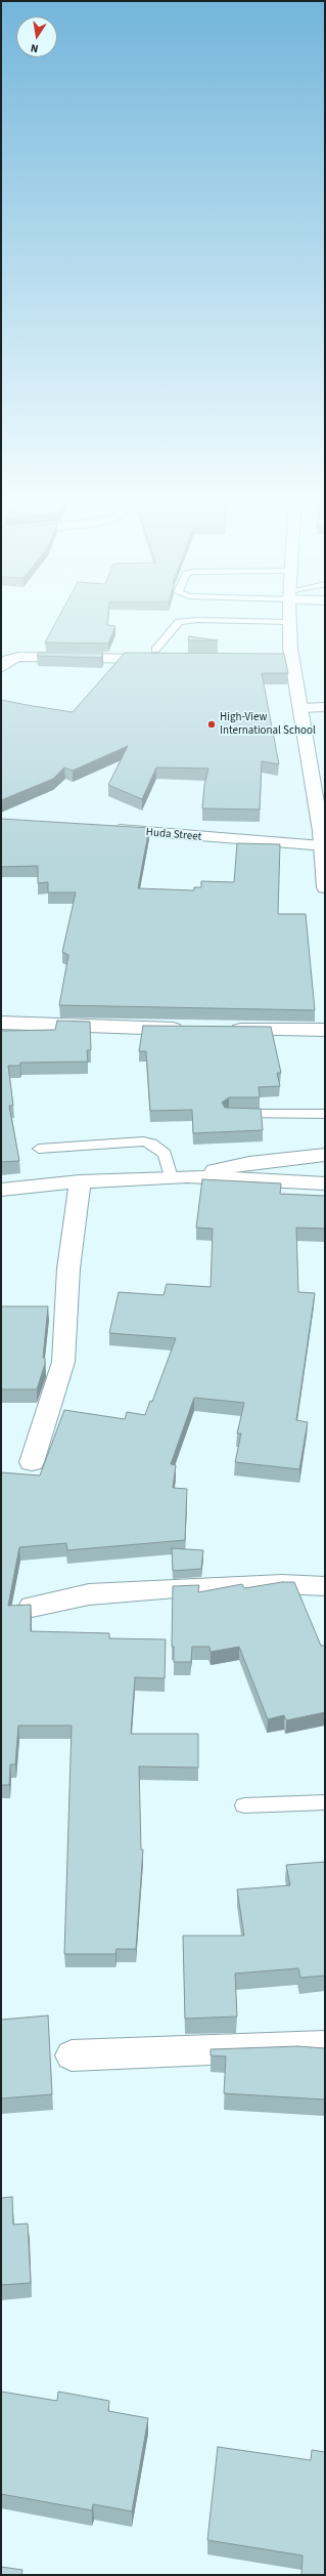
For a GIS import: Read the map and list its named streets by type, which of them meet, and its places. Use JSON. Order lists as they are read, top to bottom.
{
  "streets": {
    "street": ["Huda Street"]
  },
  "places": ["High-View International School"],
  "north": "bottom"
}
